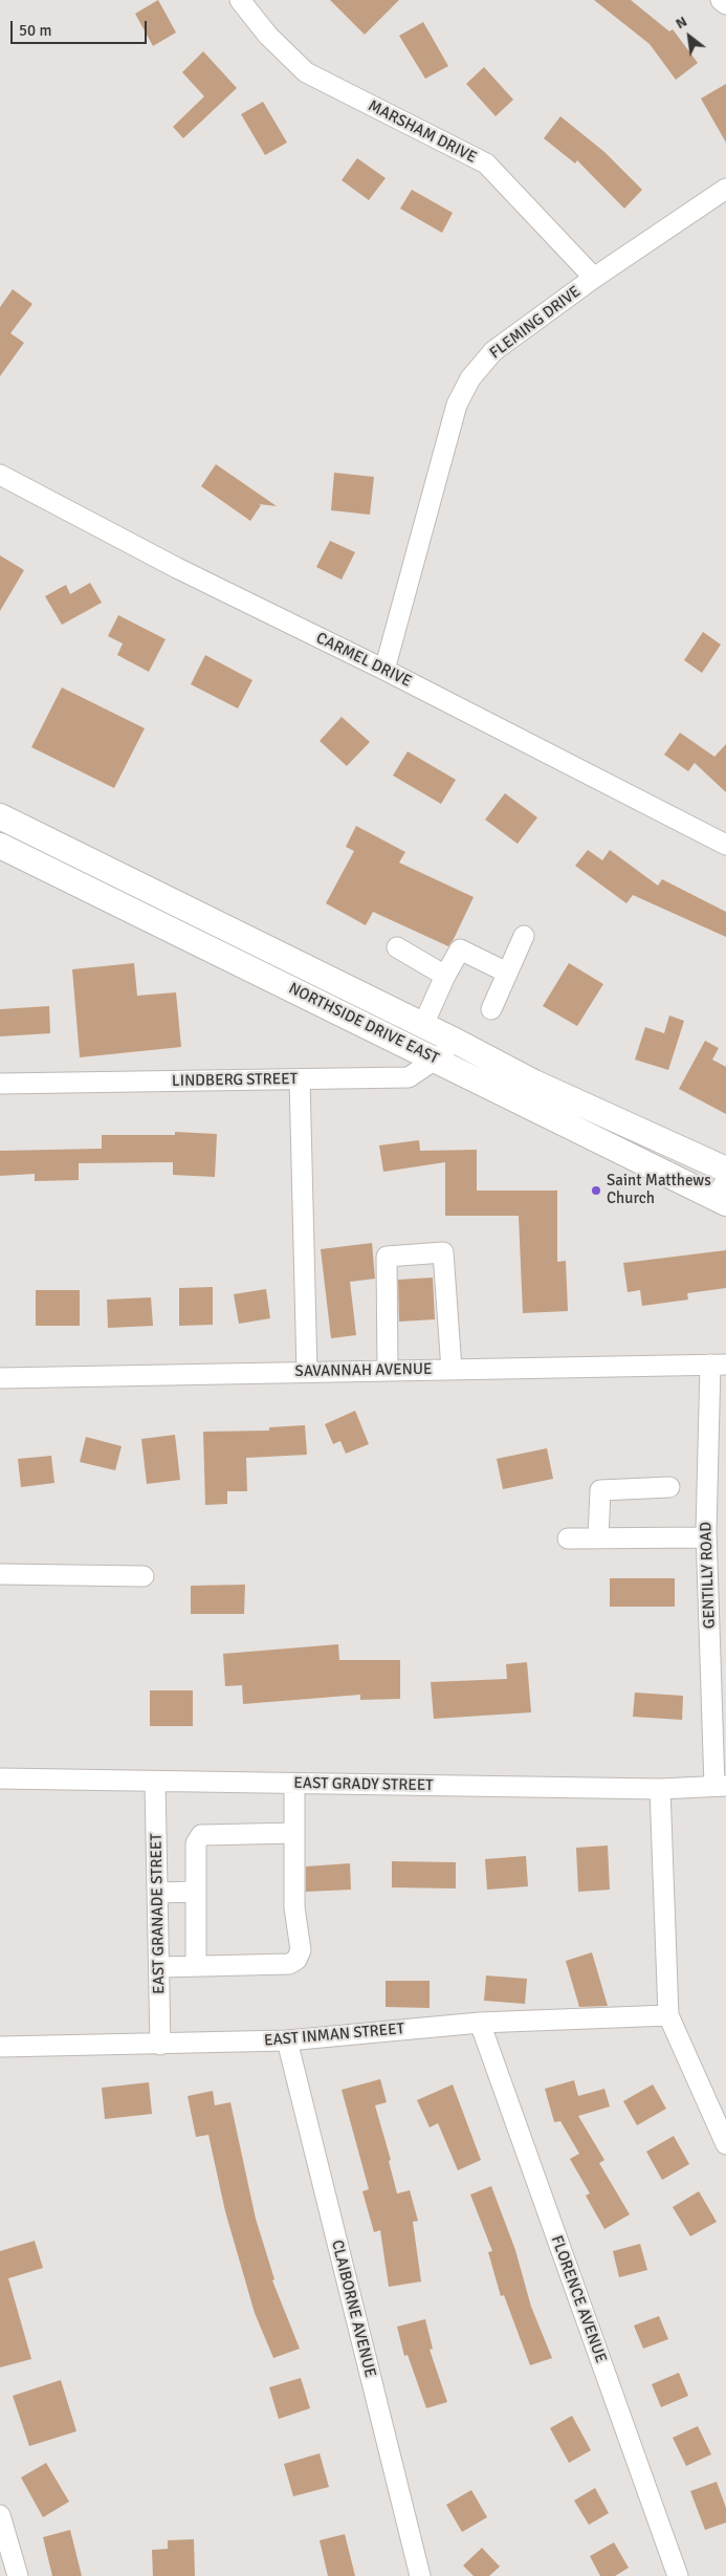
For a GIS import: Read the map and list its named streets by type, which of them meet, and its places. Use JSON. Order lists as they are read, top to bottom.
{
  "streets": {
    "main road": ["NORTHSIDE DRIVE EAST"],
    "street": [
      "MARSHAM DRIVE",
      "FLEMING DRIVE",
      "CARMEL DRIVE",
      "LINDBERG STREET",
      "SAVANNAH AVENUE",
      "GENTILLY ROAD",
      "EAST GRADY STREET",
      "EAST GRANADE STREET",
      "EAST INMAN STREET",
      "FLORENCE AVENUE",
      "CLAIBORNE AVENUE"
    ]
  },
  "crossings": [
    ["MARSHAM DRIVE", "FLEMING DRIVE"],
    ["FLEMING DRIVE", "CARMEL DRIVE"],
    ["NORTHSIDE DRIVE EAST", "LINDBERG STREET"],
    ["SAVANNAH AVENUE", "GENTILLY ROAD"],
    ["GENTILLY ROAD", "EAST GRADY STREET"],
    ["EAST GRADY STREET", "EAST GRANADE STREET"],
    ["EAST GRANADE STREET", "EAST INMAN STREET"],
    ["EAST INMAN STREET", "FLORENCE AVENUE"],
    ["EAST INMAN STREET", "CLAIBORNE AVENUE"]
  ],
  "places": ["Saint Matthews Church"],
  "scale_bar": "50 m",
  "north": "top left"
}
